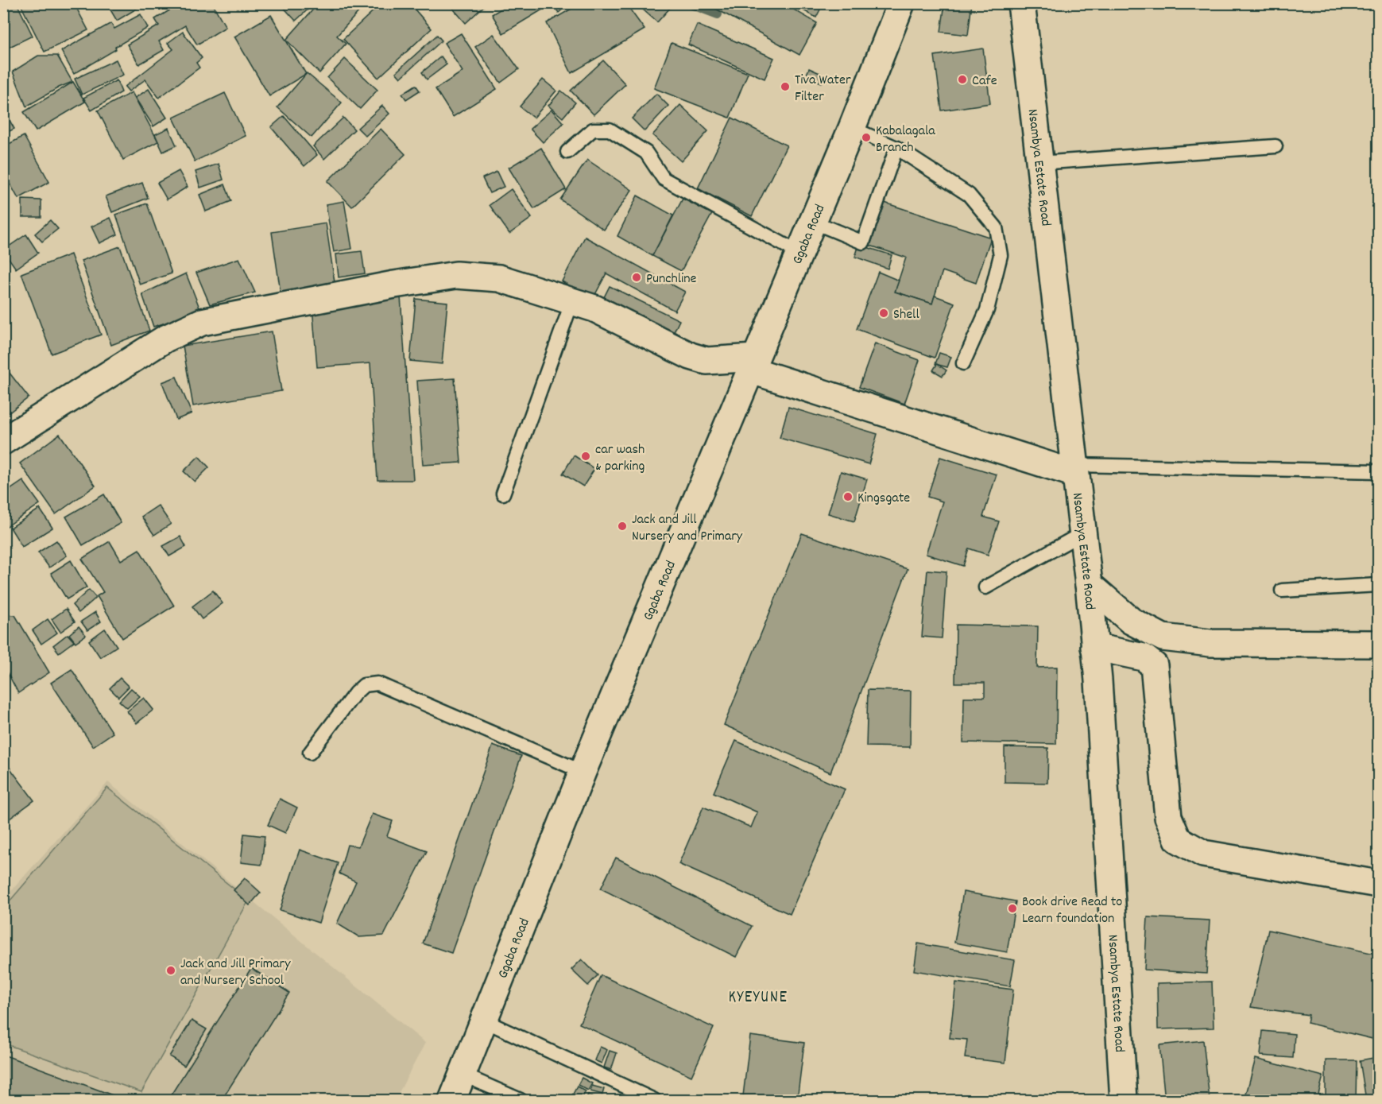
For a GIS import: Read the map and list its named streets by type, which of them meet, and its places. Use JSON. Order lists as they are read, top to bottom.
{
  "streets": {
    "street": ["Nsambya Estate Road", "Ggaba Road"]
  },
  "districts": ["KYEYUNE"],
  "places": [
    "Cafe",
    "Tiva Water Filter",
    "Kabalagala Branch",
    "Punchline",
    "Shell",
    "car wash & parking",
    "Kingsgate",
    "Jack and Jill Nursery and Primary",
    "Book drive Read to Learn foundation",
    "Jack and Jill Primary and Nursery School"
  ]
}
